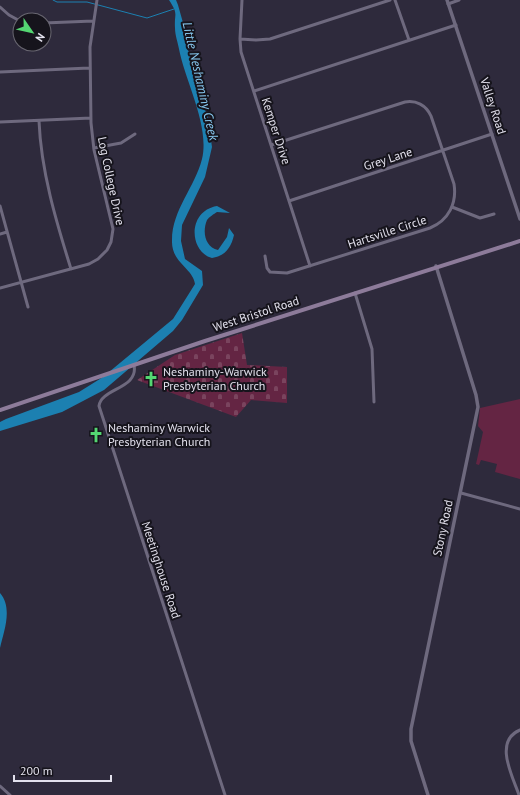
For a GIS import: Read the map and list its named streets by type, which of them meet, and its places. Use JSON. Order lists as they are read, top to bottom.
{
  "streets": {
    "main road": ["West Bristol Road"],
    "street": [
      "Valley Road",
      "Kemper Drive",
      "Grey Lane",
      "Log College Drive",
      "Hartsville Circle",
      "Stony Road",
      "Meetinghouse Road"
    ]
  },
  "crossings": [
    ["Valley Road", "Grey Lane"],
    ["Kemper Drive", "Grey Lane"],
    ["Kemper Drive", "Hartsville Circle"],
    ["West Bristol Road", "Stony Road"],
    ["West Bristol Road", "Meetinghouse Road"]
  ],
  "water": ["Little Neshaminy Creek"],
  "places": {
    "church": ["Neshaminy-Warwick Presbyterian Church", "Neshaminy Warwick Presbyterian Church"]
  },
  "scale_bar": "200 m",
  "north": "bottom right"
}
